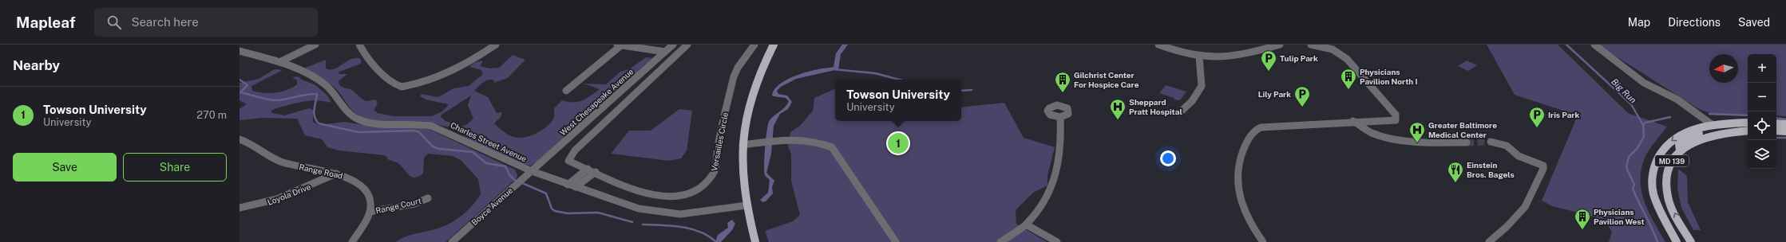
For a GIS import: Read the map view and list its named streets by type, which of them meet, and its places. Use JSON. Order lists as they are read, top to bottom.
{
  "streets": {
    "main road": ["MD 139"],
    "street": [
      "West Chesapeake Avenue",
      "Charles Street Avenue",
      "Versailles Circle",
      "Range Road",
      "Loyola Drive",
      "Range Court",
      "Boyce Avenue"
    ]
  },
  "crossings": [
    ["West Chesapeake Avenue", "Charles Street Avenue"],
    ["West Chesapeake Avenue", "Boyce Avenue"],
    ["Charles Street Avenue", "Boyce Avenue"],
    ["Range Road", "Loyola Drive"],
    ["Range Road", "Range Court"]
  ],
  "water": ["Big Run"],
  "places": {
    "parking": ["Tulip Park", "Lily Park", "Iris Park"],
    "building": ["Physicians Pavilion North I", "Gilchrist Center For Hospice Care", "Physicians Pavilion West"],
    "hospital": ["Sheppard Pratt Hospital", "Greater Baltimore Medical Center"],
    "restaurant": ["Einstein Bros. Bagels"]
  },
  "north": "left",
  "page": {
    "header": "Mapleaf",
    "search": "Search here",
    "nav": ["Map", "Directions", "Saved"],
    "heading": "Nearby",
    "map_buttons": ["+", "−"],
    "popup": ["Towson University", "University"],
    "list": [
      {
        "mark": "1",
        "name": "Towson University",
        "note": "University",
        "value": "270 m"
      }
    ],
    "pins": "1",
    "buttons": ["Save", "Share"]
  }
}
